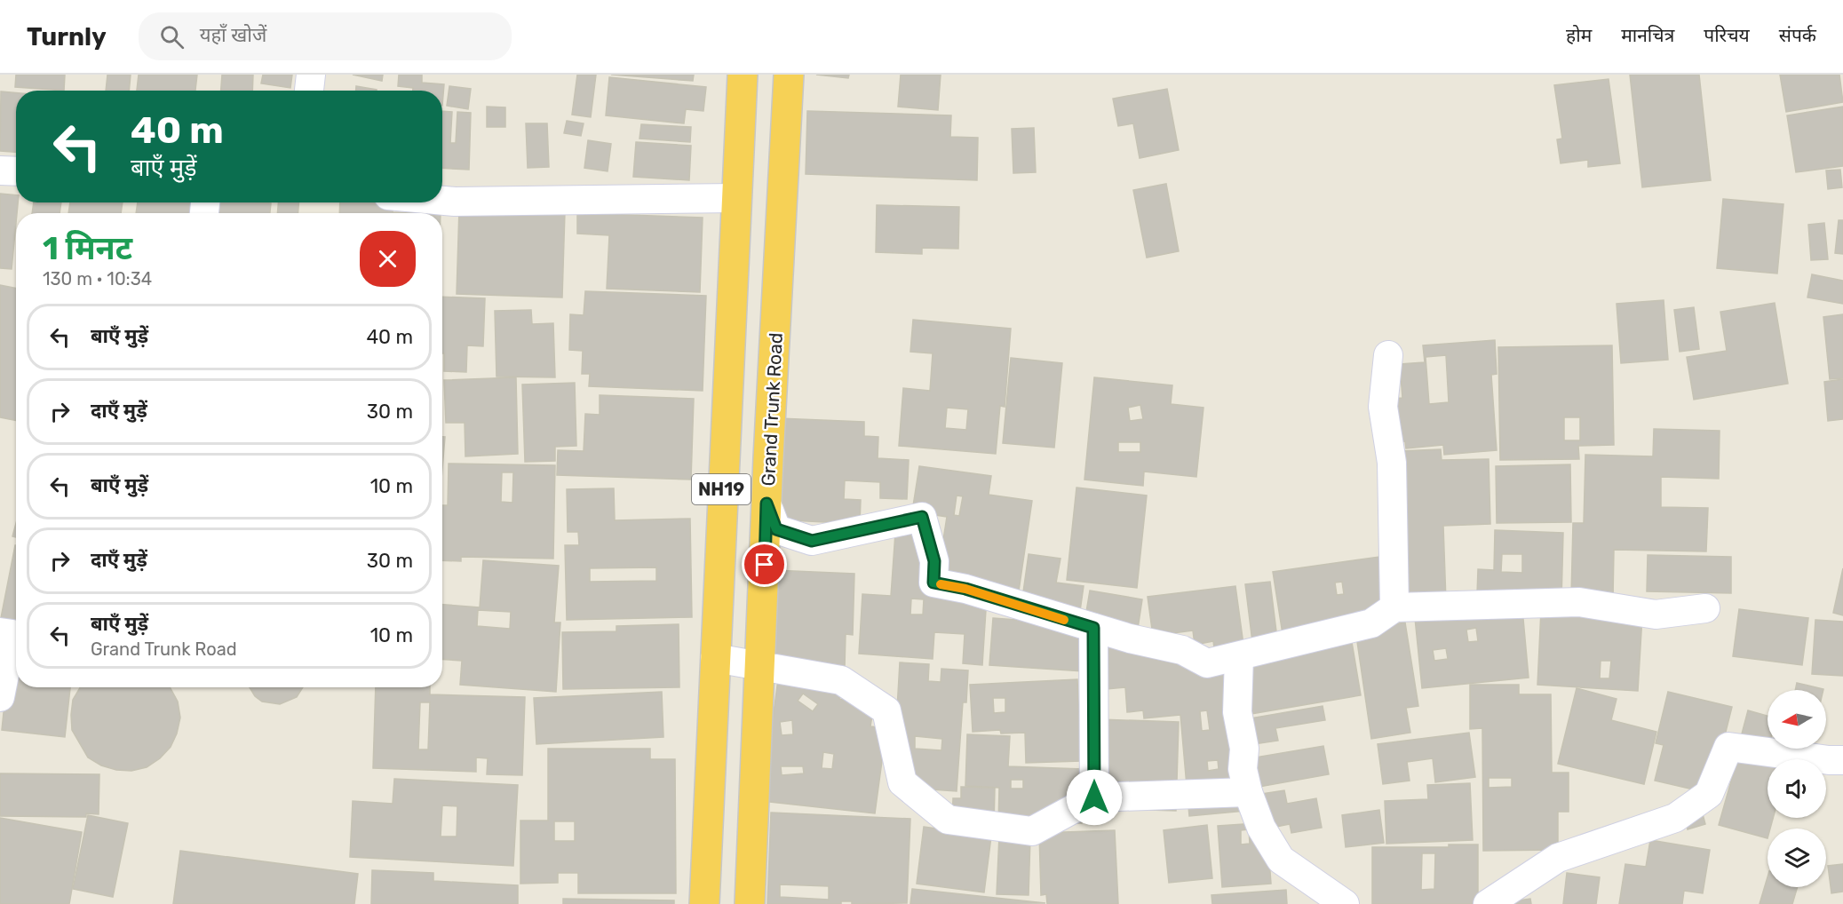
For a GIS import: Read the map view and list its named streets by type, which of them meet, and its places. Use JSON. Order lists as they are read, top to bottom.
{
  "streets": {
    "highway": ["Grand Trunk Road", "NH19"]
  },
  "north": "left",
  "page": {
    "header": "Turnly",
    "search": "यहाँ खोजें",
    "nav": [
      "होम",
      "मानचित्र",
      "परिचय",
      "संपर्क"
    ],
    "turn": ["40 m", "बाएँ मुड़ें"],
    "heading": ["1 मिनट", "130 m · 10:34"],
    "list": [
      {
        "name": "बाएँ मुड़ें",
        "value": "40 m"
      },
      {
        "name": "दाएँ मुड़ें",
        "value": "30 m"
      },
      {
        "name": "बाएँ मुड़ें",
        "value": "10 m"
      },
      {
        "name": "दाएँ मुड़ें",
        "value": "30 m"
      },
      {
        "name": "बाएँ मुड़ें",
        "note": "Grand Trunk Road",
        "value": "10 m"
      }
    ]
  }
}
